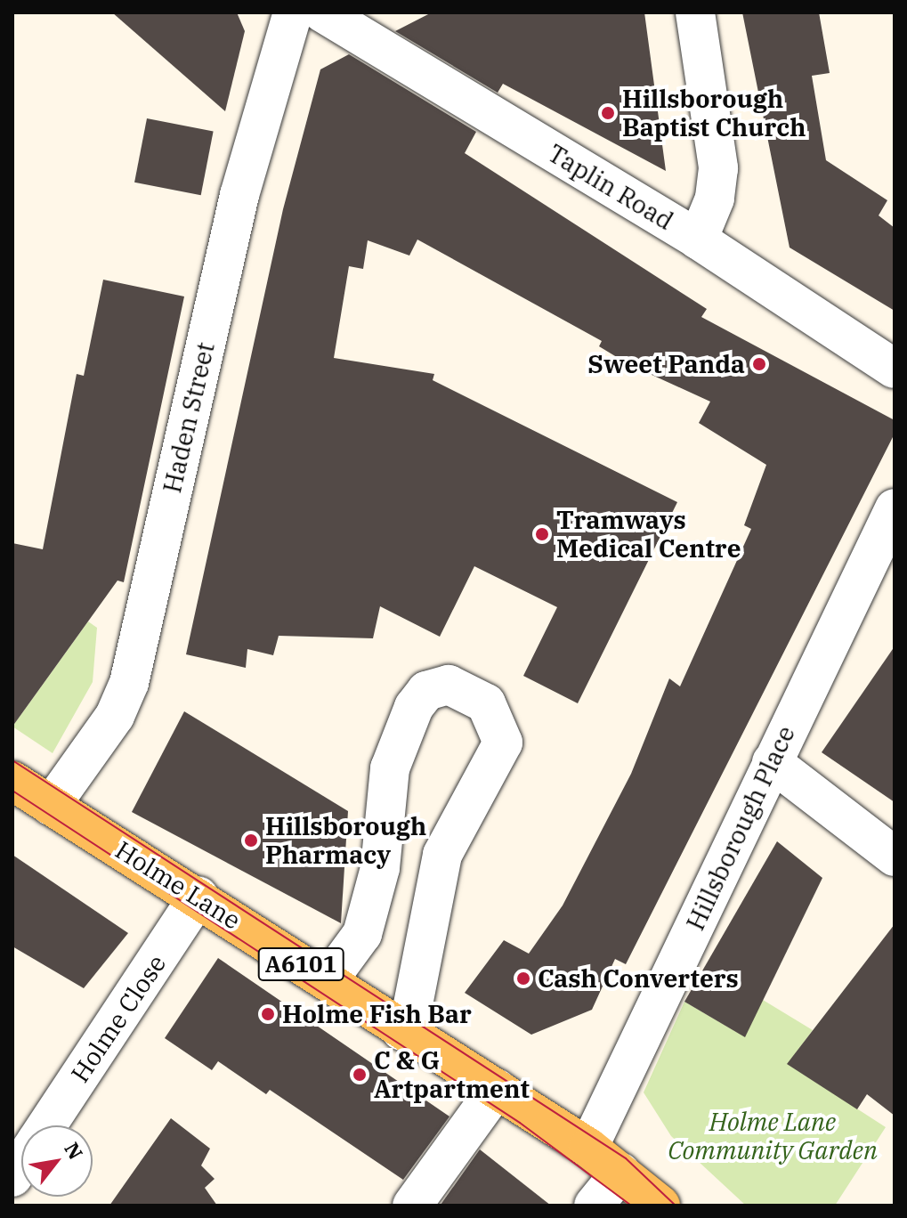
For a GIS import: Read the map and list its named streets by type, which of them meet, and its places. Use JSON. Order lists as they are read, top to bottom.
{
  "streets": {
    "main road": ["Holme Lane", "A6101"],
    "street": [
      "Taplin Road",
      "Haden Street",
      "Hillsborough Place",
      "Holme Close"
    ]
  },
  "crossings": [
    ["Haden Street", "Holme Lane"],
    ["Hillsborough Place", "Holme Lane"],
    ["Holme Lane", "Holme Close"]
  ],
  "parks": ["Holme Lane Community Garden"],
  "places": [
    "Hillsborough Baptist Church",
    "Sweet Panda",
    "Tramways Medical Centre",
    "Hillsborough Pharmacy",
    "Cash Converters",
    "Holme Fish Bar",
    "C & G Artpartment"
  ],
  "north": "top right"
}
